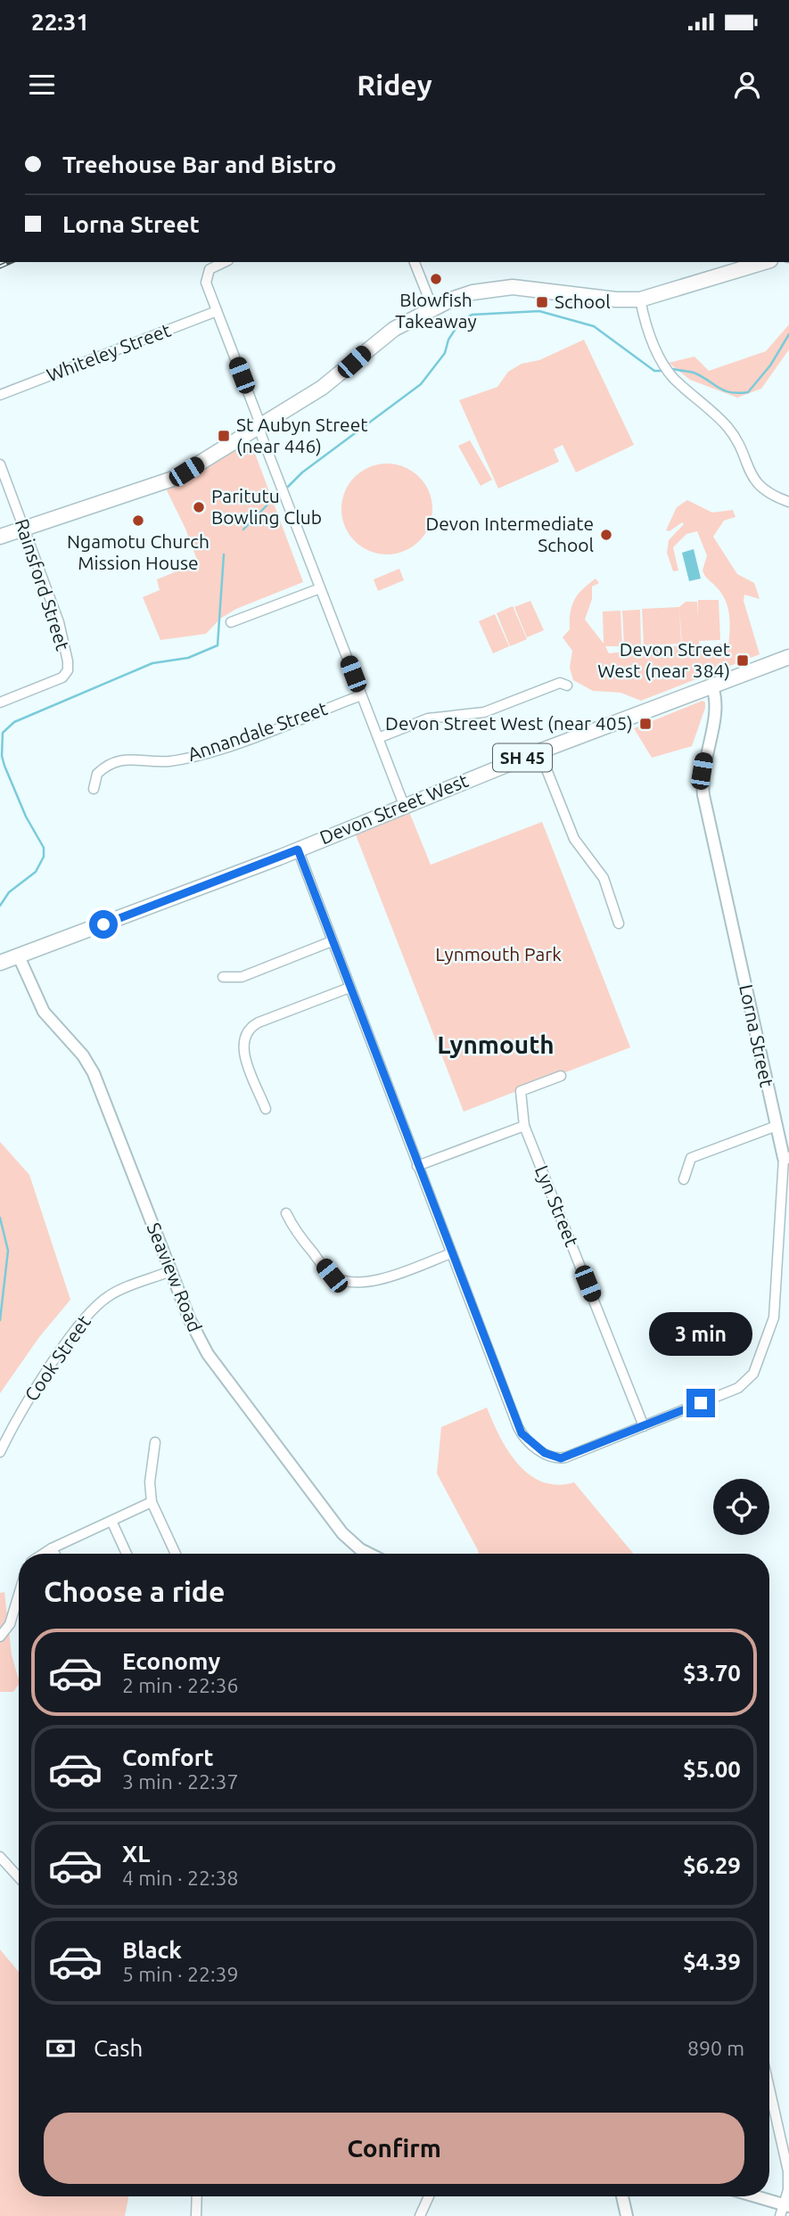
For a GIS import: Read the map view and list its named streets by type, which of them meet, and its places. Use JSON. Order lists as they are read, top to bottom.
{
  "streets": {
    "main road": ["SH 45", "Devon Street West"],
    "street": [
      "Whiteley Street",
      "Rainsford Street",
      "Annandale Street",
      "Lorna Street",
      "Lyn Street",
      "Seaview Road",
      "Cook Street"
    ]
  },
  "crossings": [
    ["Devon Street West", "Lorna Street"],
    ["Devon Street West", "Seaview Road"],
    ["Lorna Street", "Lyn Street"],
    ["Seaview Road", "Cook Street"]
  ],
  "districts": ["Lynmouth"],
  "parks": ["Lynmouth Park"],
  "places": {
    "other": [
      "Blowfish Takeaway",
      "Paritutu Bowling Club",
      "Ngamotu Church Mission House",
      "Devon Intermediate School"
    ],
    "transit": [
      "School",
      "St Aubyn Street (near 446)",
      "Devon Street West (near 384)",
      "Devon Street West (near 405)"
    ]
  },
  "page": {
    "status": "22:31",
    "header": "Ridey",
    "banner": ["Treehouse Bar and Bistro", "Lorna Street"],
    "bubble": "3 min",
    "heading": "Choose a ride",
    "list": [
      {
        "name": "Economy",
        "note": "2 min · 22:36",
        "value": "$3.70"
      },
      {
        "name": "Comfort",
        "note": "3 min · 22:37",
        "value": "$5.00"
      },
      {
        "name": "XL",
        "note": "4 min · 22:38",
        "value": "$6.29"
      },
      {
        "name": "Black",
        "note": "5 min · 22:39",
        "value": "$4.39"
      }
    ],
    "pay": ["Cash", "890 m"],
    "buttons": "Confirm"
  }
}
